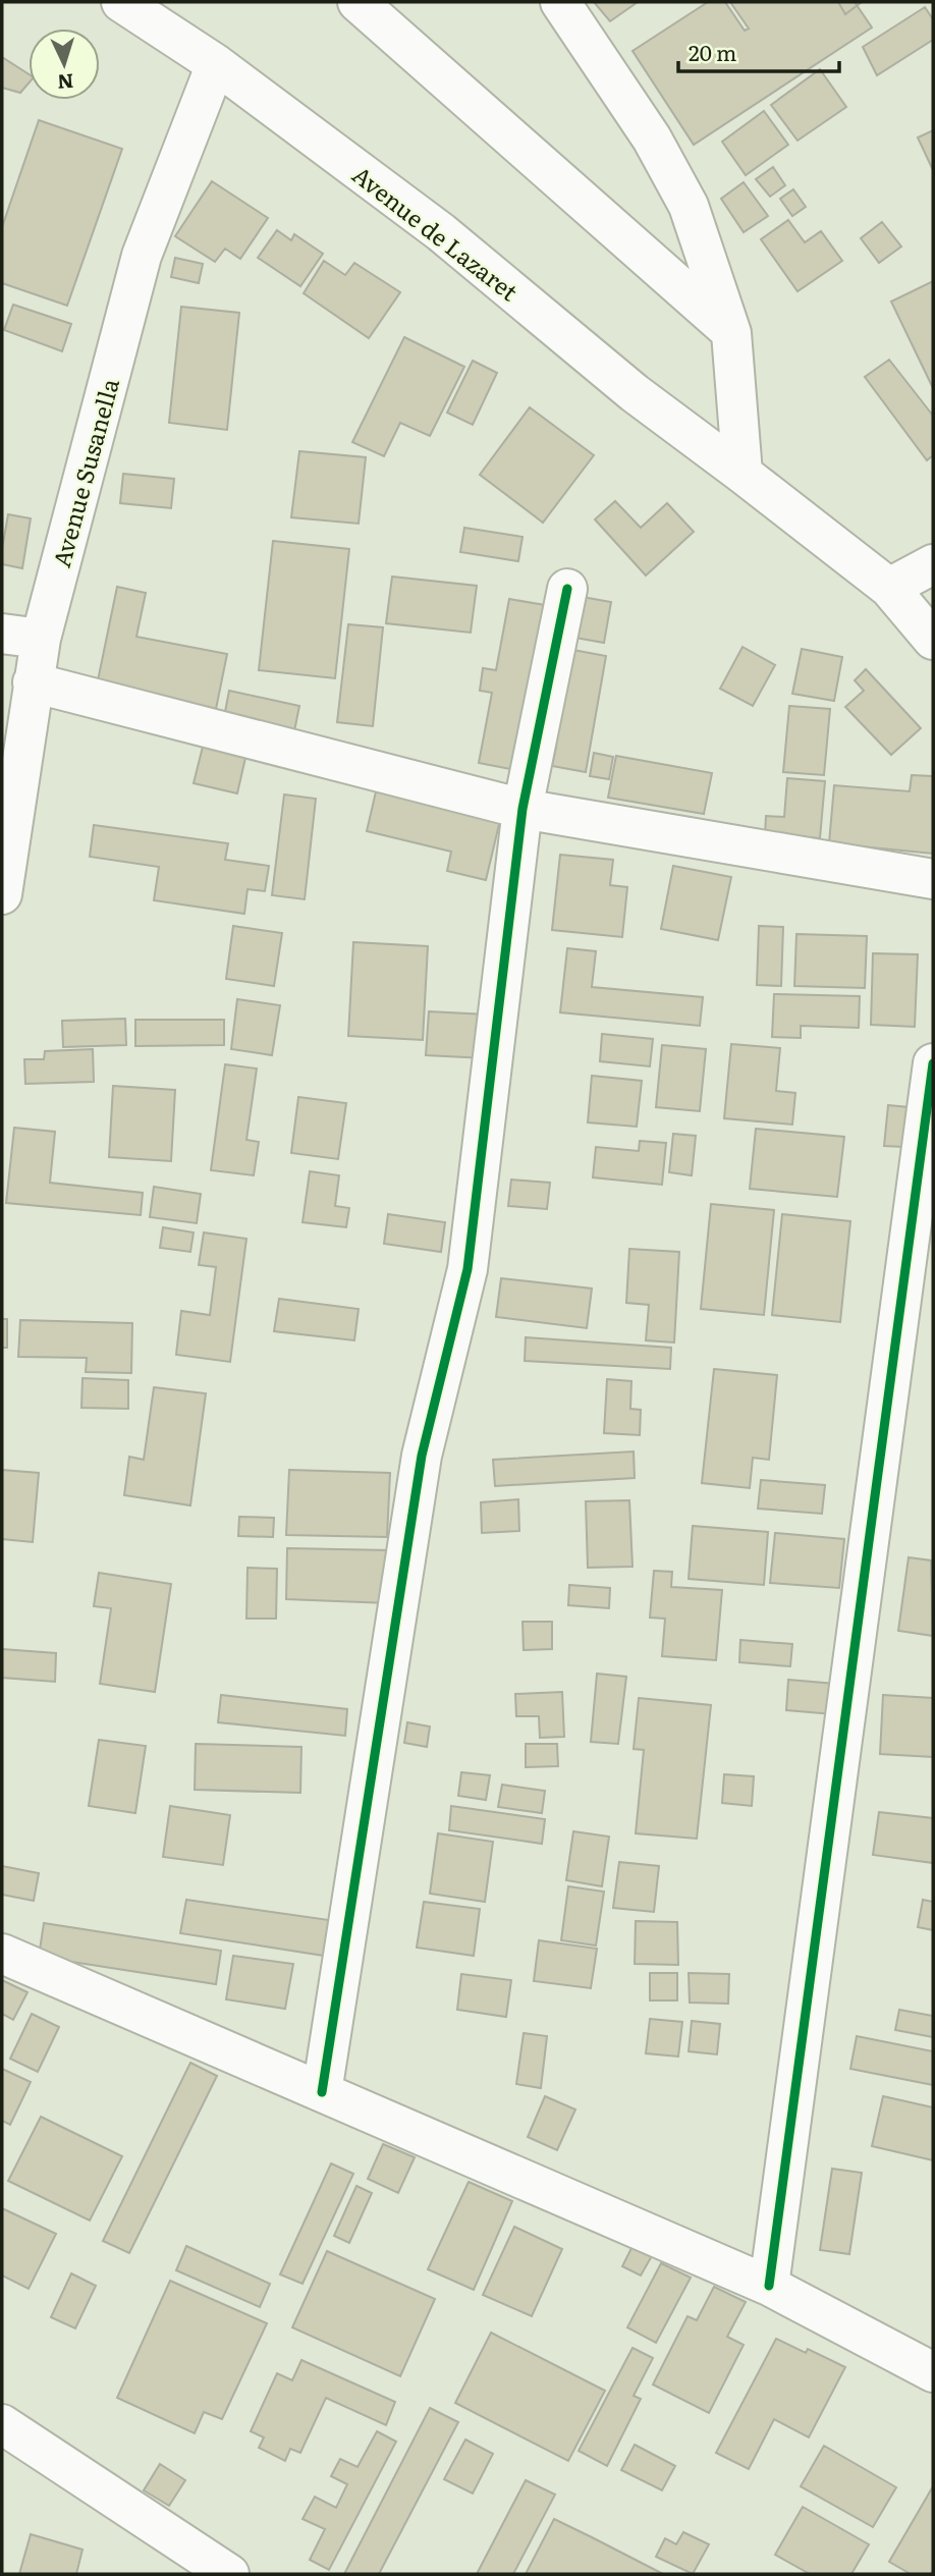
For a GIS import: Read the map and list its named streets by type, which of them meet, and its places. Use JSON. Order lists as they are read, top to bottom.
{
  "streets": {
    "street": ["Avenue de Lazaret", "Avenue Susanella"]
  },
  "crossings": [
    ["Avenue de Lazaret", "Avenue Susanella"]
  ],
  "scale_bar": "20 m",
  "north": "bottom"
}
